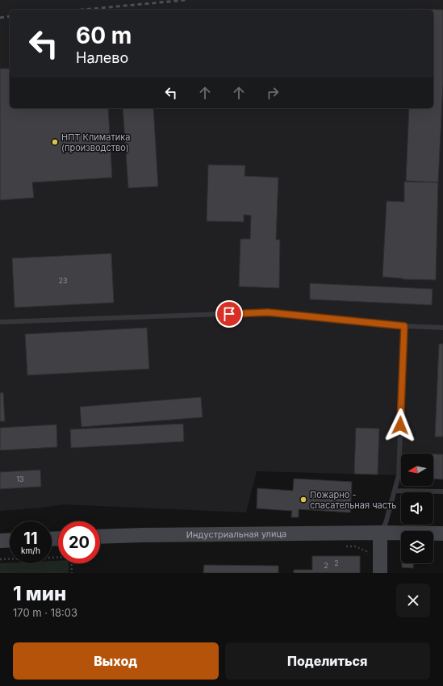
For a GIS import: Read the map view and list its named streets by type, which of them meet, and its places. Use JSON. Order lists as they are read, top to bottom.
{
  "streets": {
    "main road": ["Индустриальная улица"]
  },
  "places": ["НПТ Климатика (производство)", "Пожарно - спасательная часть"],
  "house_numbers": [
    "23",
    "13",
    "2",
    "2"
  ],
  "north": "left",
  "page": {
    "turn": ["60 m", "Налево"],
    "speed": "11 km/h",
    "limit": "20",
    "heading": ["1 мин", "170 m · 18:03"],
    "buttons": ["Выход", "Поделиться"]
  }
}
